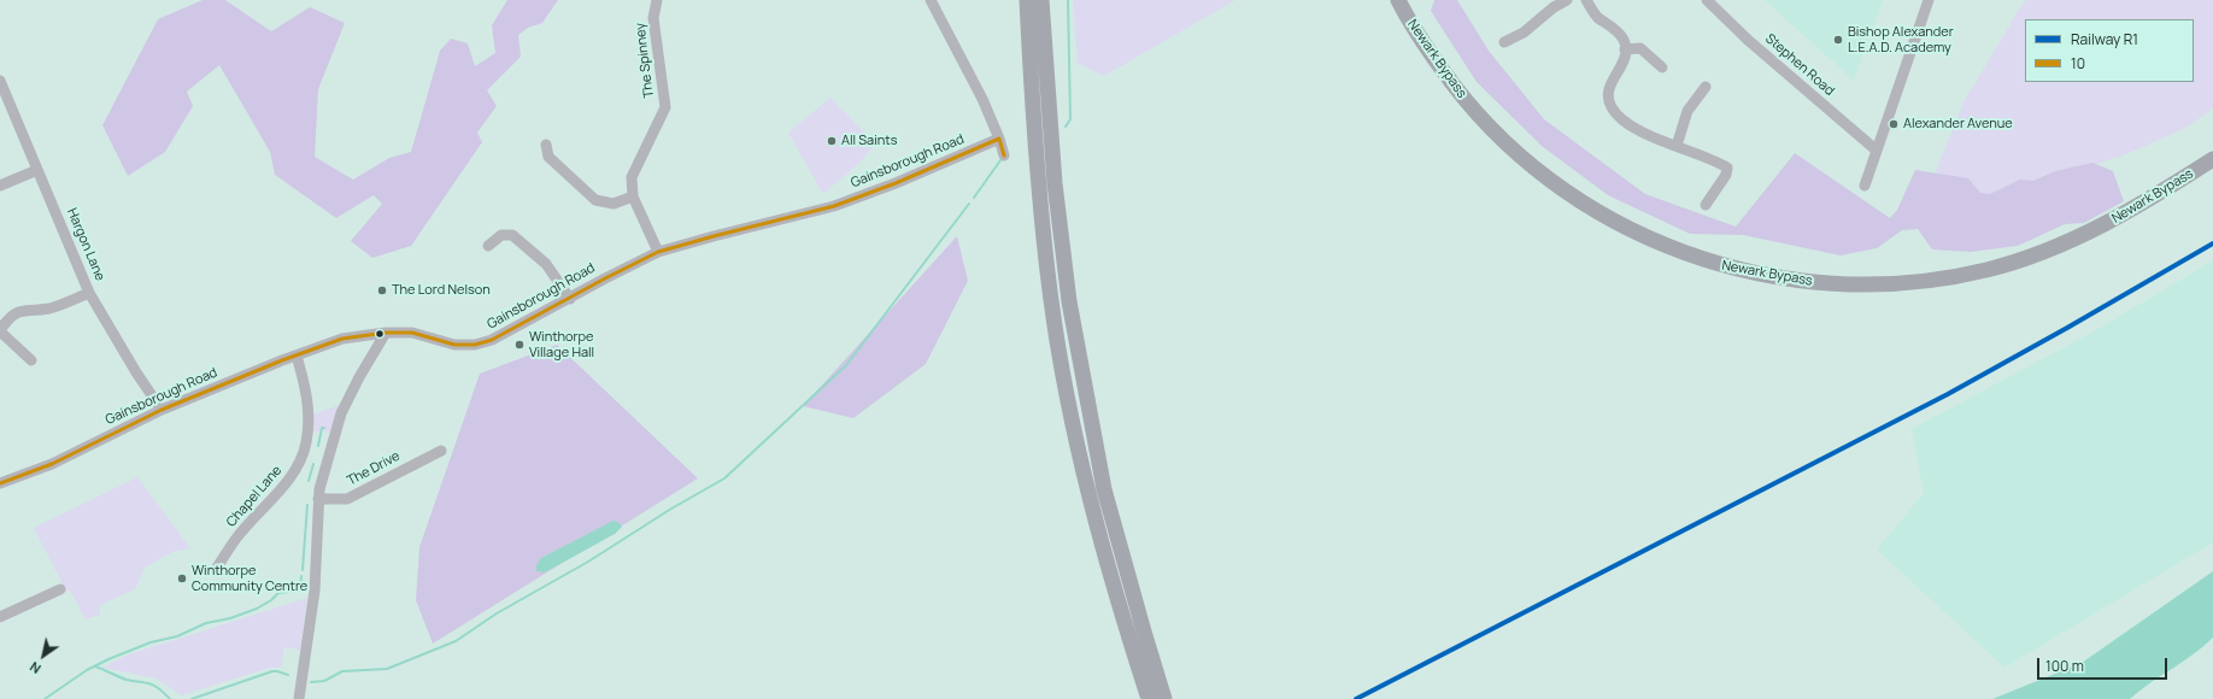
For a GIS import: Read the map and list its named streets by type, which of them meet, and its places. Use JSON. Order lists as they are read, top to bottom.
{
  "streets": {
    "highway": ["Newark Bypass"],
    "street": [
      "The Spinney",
      "Stephen Road",
      "Gainsborough Road",
      "Hargon Lane",
      "The Drive",
      "Chapel Lane"
    ]
  },
  "crossings": [
    ["The Spinney", "Gainsborough Road"],
    ["Gainsborough Road", "Hargon Lane"],
    ["Gainsborough Road", "Chapel Lane"]
  ],
  "places": [
    "Bishop Alexander L.E.A.D. Academy",
    "Alexander Avenue",
    "All Saints",
    "The Lord Nelson",
    "Winthorpe Village Hall",
    "Winthorpe Community Centre"
  ],
  "lines": ["transit line 10", "rail line R1"],
  "legend": ["Railway R1", "10"],
  "scale_bar": "100 m",
  "north": "bottom left"
}
